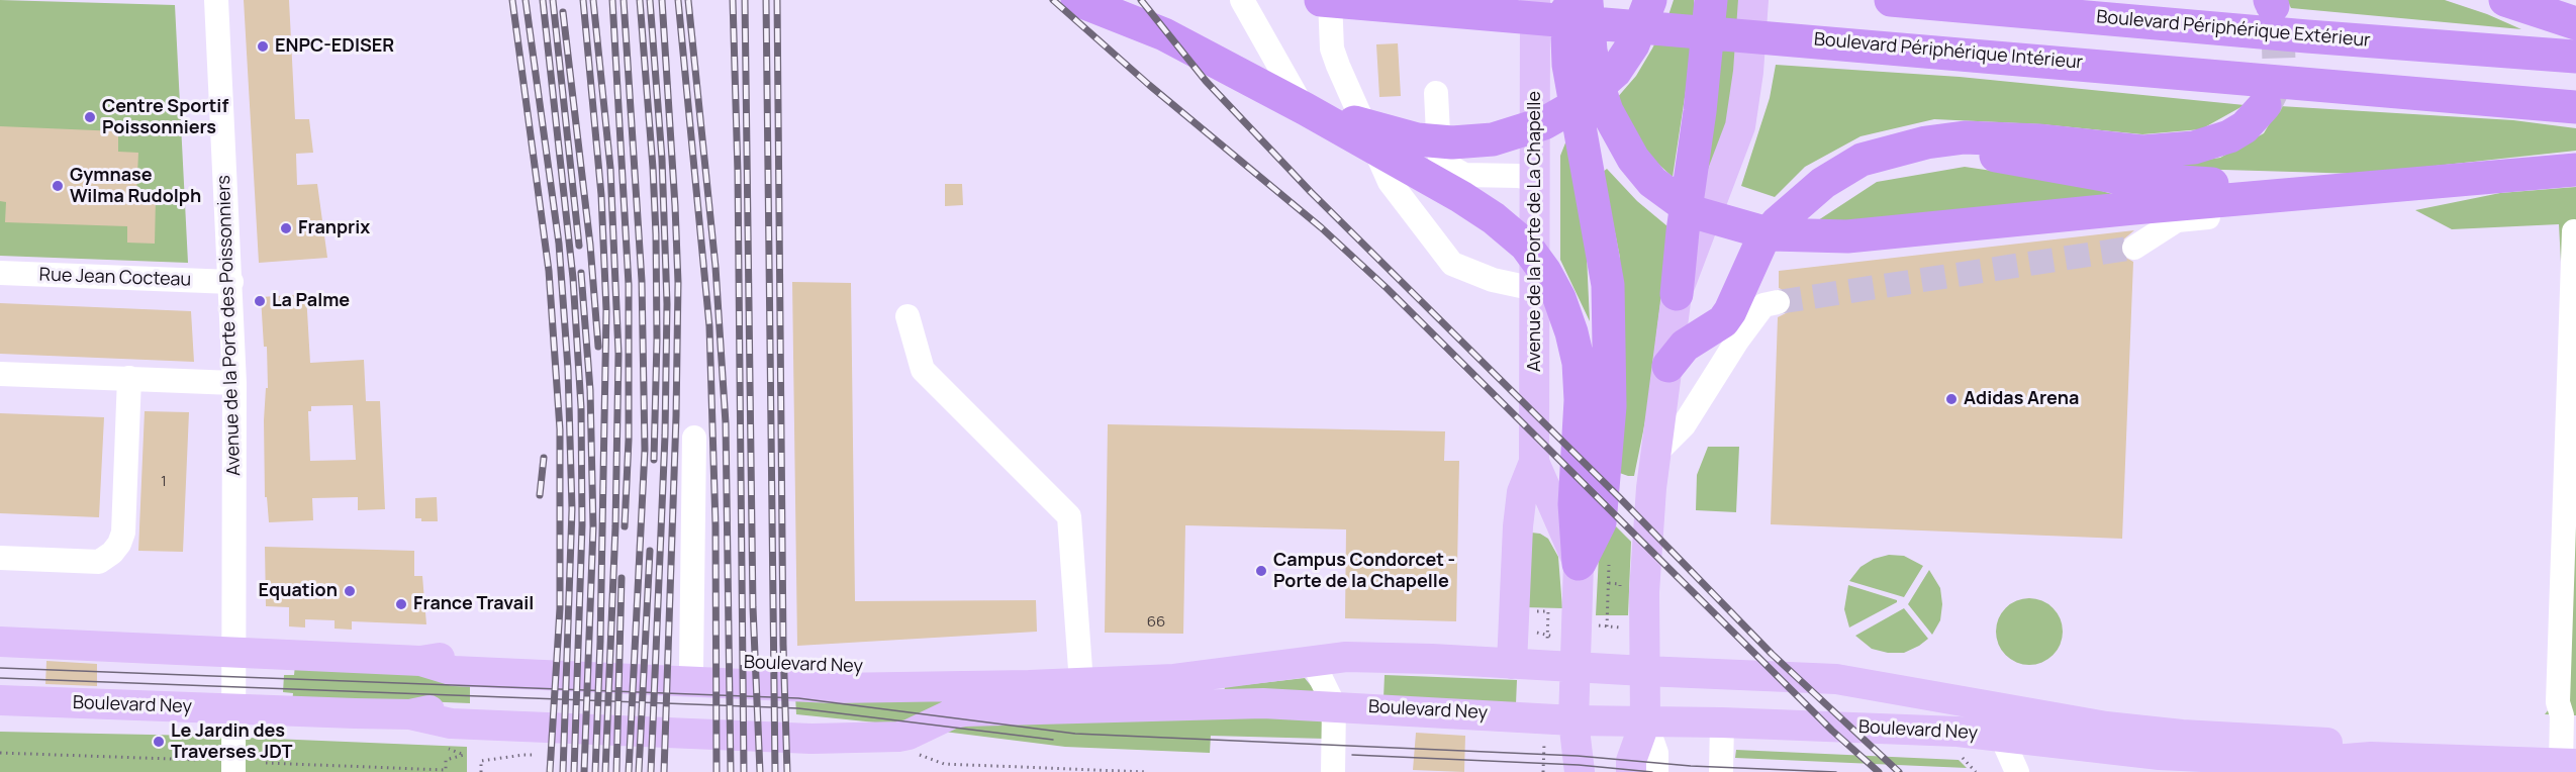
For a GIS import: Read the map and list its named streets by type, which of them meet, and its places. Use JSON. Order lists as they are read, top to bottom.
{
  "streets": {
    "highway": ["Boulevard Périphérique Extérieur", "Boulevard Périphérique Intérieur"],
    "main road": ["Avenue de la Porte de La Chapelle", "Boulevard Ney"],
    "street": ["Rue Jean Cocteau", "Avenue de la Porte des Poissonniers"]
  },
  "crossings": [
    ["Avenue de la Porte de La Chapelle", "Boulevard Ney"],
    ["Rue Jean Cocteau", "Avenue de la Porte des Poissonniers"],
    ["Avenue de la Porte des Poissonniers", "Boulevard Ney"]
  ],
  "places": [
    "ENPC-EDISER",
    "Centre Sportif Poissonniers",
    "Gymnase Wilma Rudolph",
    "Franprix",
    "La Palme",
    "Adidas Arena",
    "Campus Condorcet - Porte de la Chapelle",
    "Equation",
    "France Travail",
    "Le Jardin des Traverses JDT"
  ],
  "house_numbers": ["1", "66"]
}
